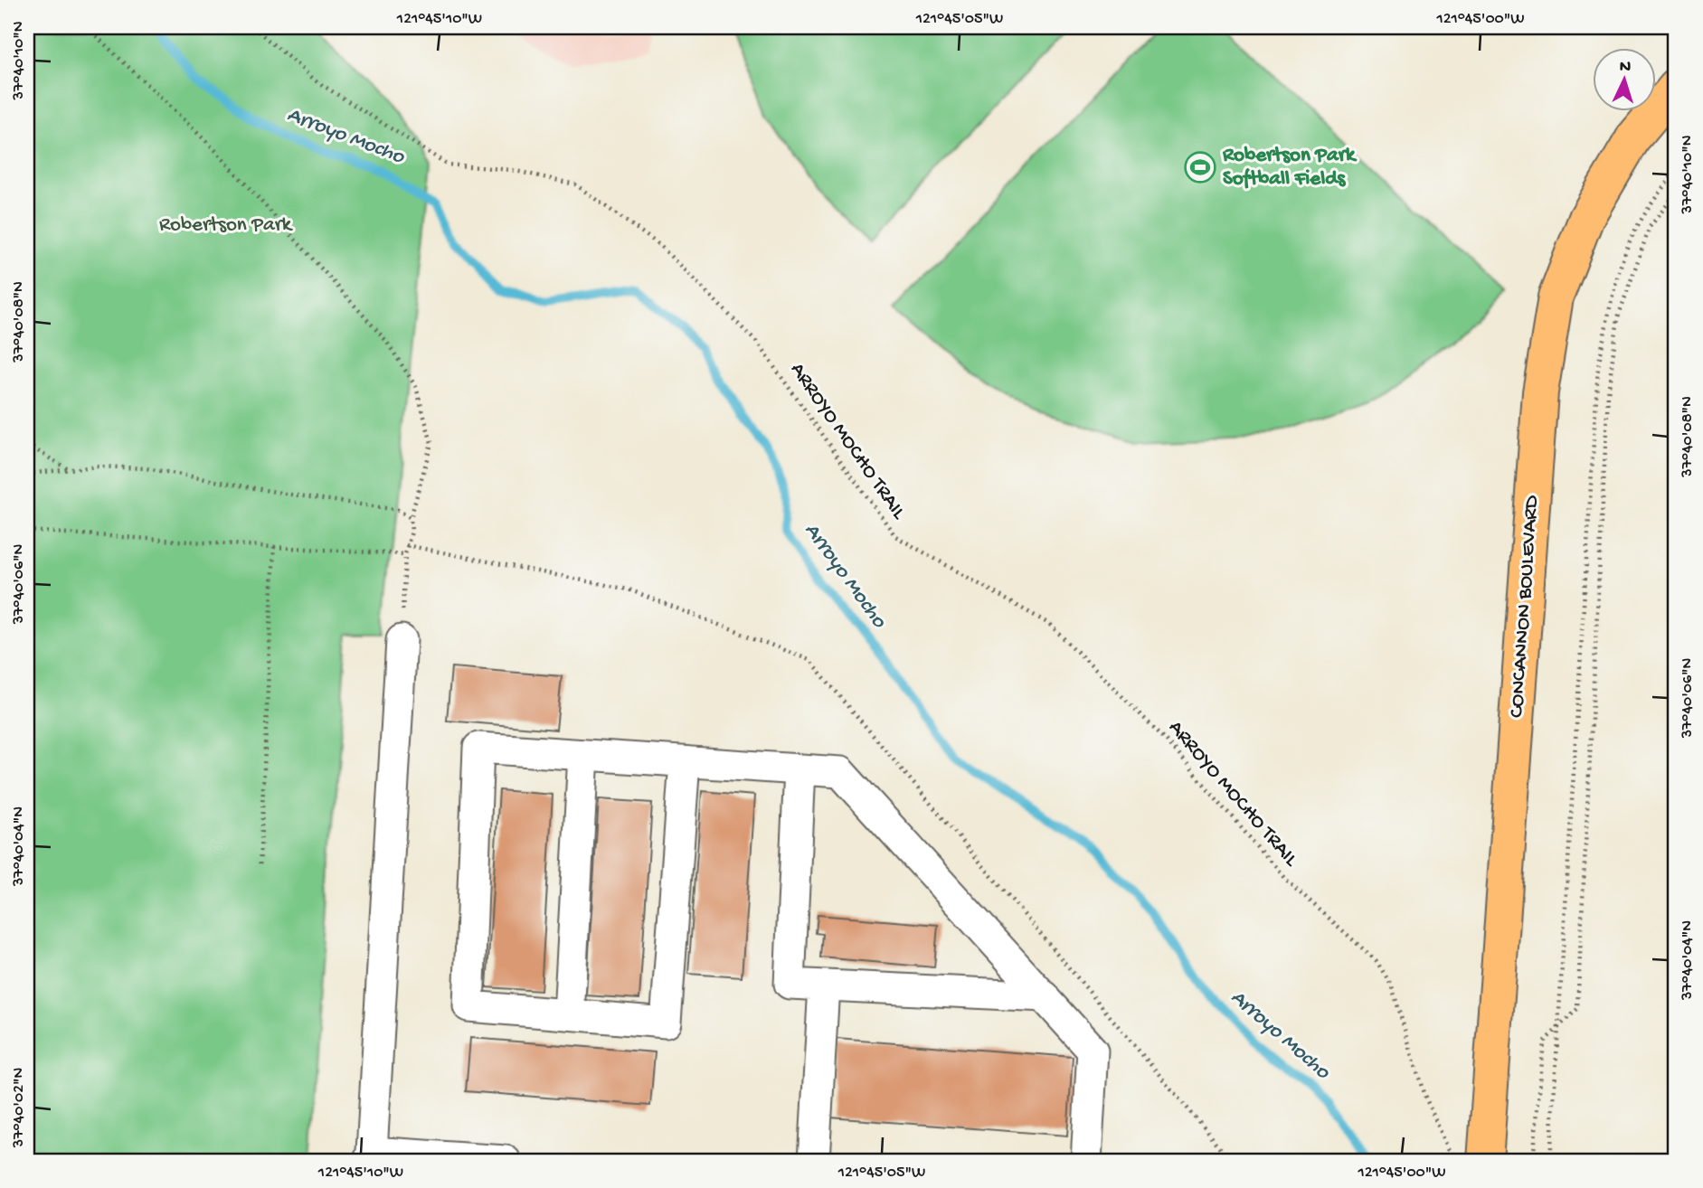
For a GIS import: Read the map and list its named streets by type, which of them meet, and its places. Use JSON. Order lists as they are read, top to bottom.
{
  "streets": {
    "main road": ["CONCANNON BOULEVARD"],
    "path": ["ARROYO MOCHO TRAIL"]
  },
  "crossings": [
    ["ARROYO MOCHO TRAIL", "CONCANNON BOULEVARD"]
  ],
  "water": ["Arroyo Mocho"],
  "parks": ["Robertson Park"],
  "places": {
    "sports": ["Robertson Park Softball Fields"]
  },
  "north": "top",
  "coordinates": [
    "121°45'10\"W",
    "121°45'05\"W",
    "121°45'00\"W",
    "37°40'10\"N",
    "37°40'08\"N",
    "37°40'06\"N",
    "37°40'04\"N",
    "37°40'02\"N"
  ]
}
